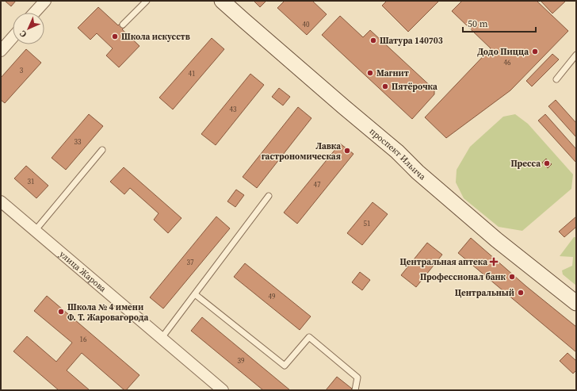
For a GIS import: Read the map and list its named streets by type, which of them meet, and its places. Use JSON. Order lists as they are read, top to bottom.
{
  "streets": {
    "street": ["проспект Ильича", "улица Жарова"]
  },
  "places": {
    "other": [
      "Школа искусств",
      "Шатура 140703",
      "Додо Пицца",
      "Магнит",
      "Пятёрочка",
      "Лавка гастрономическая",
      "Пресса",
      "Профессионал банк",
      "Центральный",
      "Школа № 4 имени Ф. Т. Жаровагорода"
    ],
    "health": ["Центральная аптека"]
  },
  "house_numbers": [
    "40",
    "46",
    "3",
    "41",
    "43",
    "33",
    "31",
    "47",
    "51",
    "37",
    "49",
    "16",
    "39"
  ],
  "scale_bar": "50 m",
  "north": "bottom left"
}
